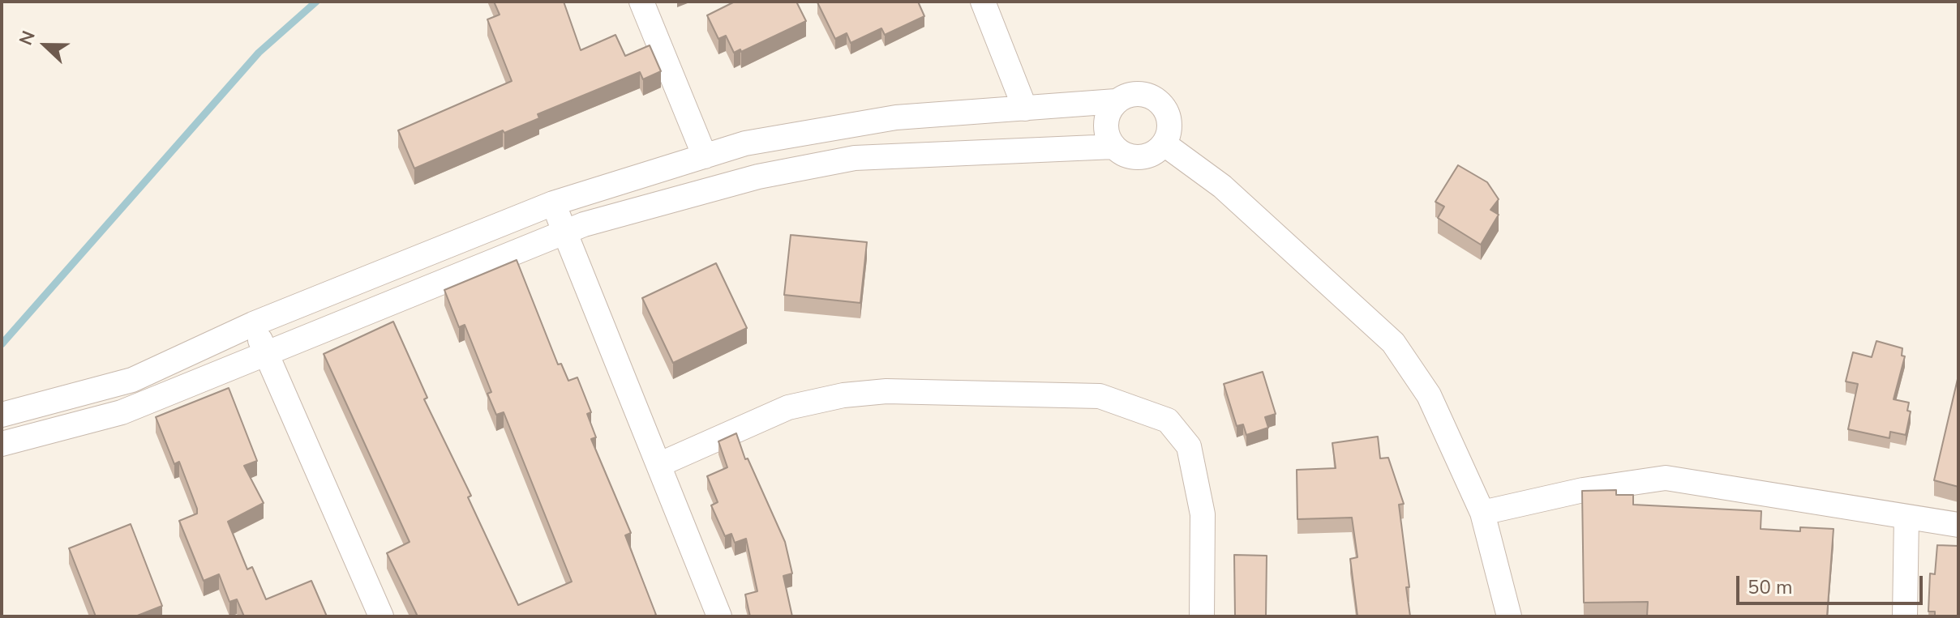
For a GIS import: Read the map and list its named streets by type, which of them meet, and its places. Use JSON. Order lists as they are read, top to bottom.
{
  "scale_bar": "50 m",
  "north": "left"
}
